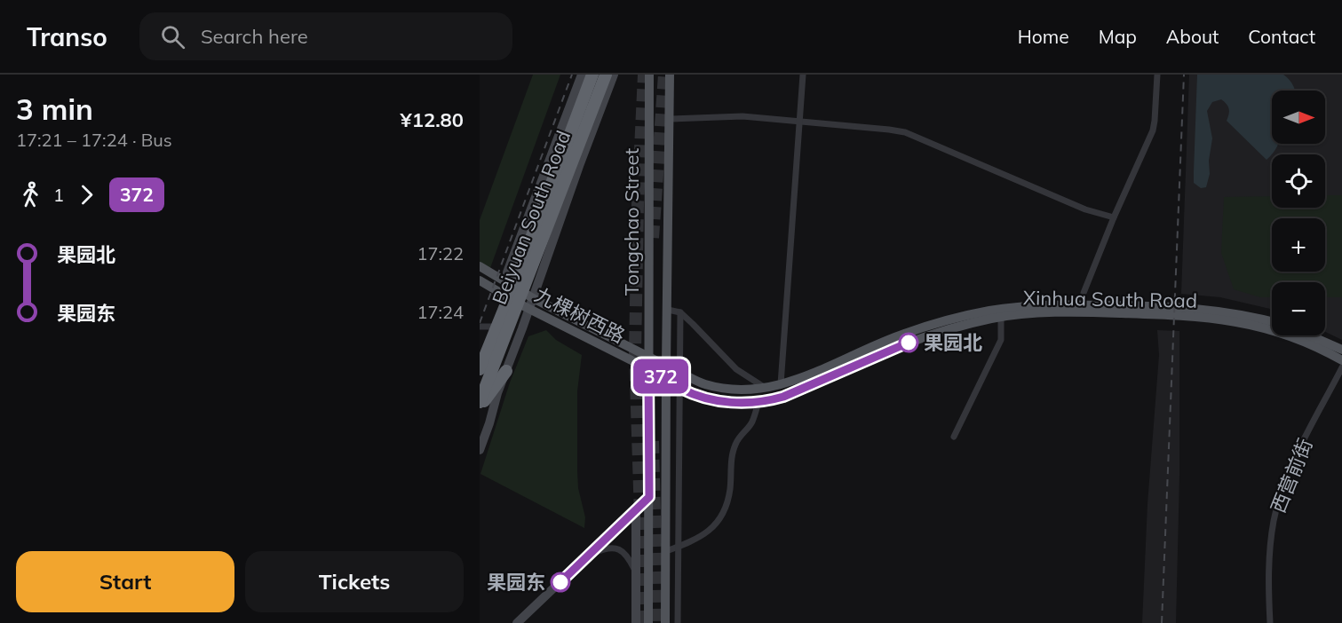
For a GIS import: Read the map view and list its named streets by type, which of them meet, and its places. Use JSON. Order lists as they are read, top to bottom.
{
  "streets": {
    "highway": ["Beiyuan South Road"],
    "main road": ["Tongchao Street", "Xinhua South Road", "九棵树西路"],
    "street": ["西营前街"]
  },
  "crossings": [
    ["Beiyuan South Road", "九棵树西路"],
    ["Tongchao Street", "Xinhua South Road"],
    ["Tongchao Street", "九棵树西路"],
    ["Xinhua South Road", "九棵树西路"]
  ],
  "places": ["果园北", "果园东"],
  "lines": ["bus line 372"],
  "north": "right",
  "page": {
    "header": "Transo",
    "search": "Search here",
    "nav": [
      "Home",
      "Map",
      "About",
      "Contact"
    ],
    "heading": ["3 min", "17:21 – 17:24 · Bus", "¥12.80"],
    "on_map": "372",
    "map_buttons": ["+", "−"],
    "legs": ["1", "372"],
    "list": [
      {
        "name": "果园北",
        "value": "17:22"
      },
      {
        "name": "果园东",
        "value": "17:24"
      }
    ],
    "buttons": ["Start", "Tickets"]
  }
}
